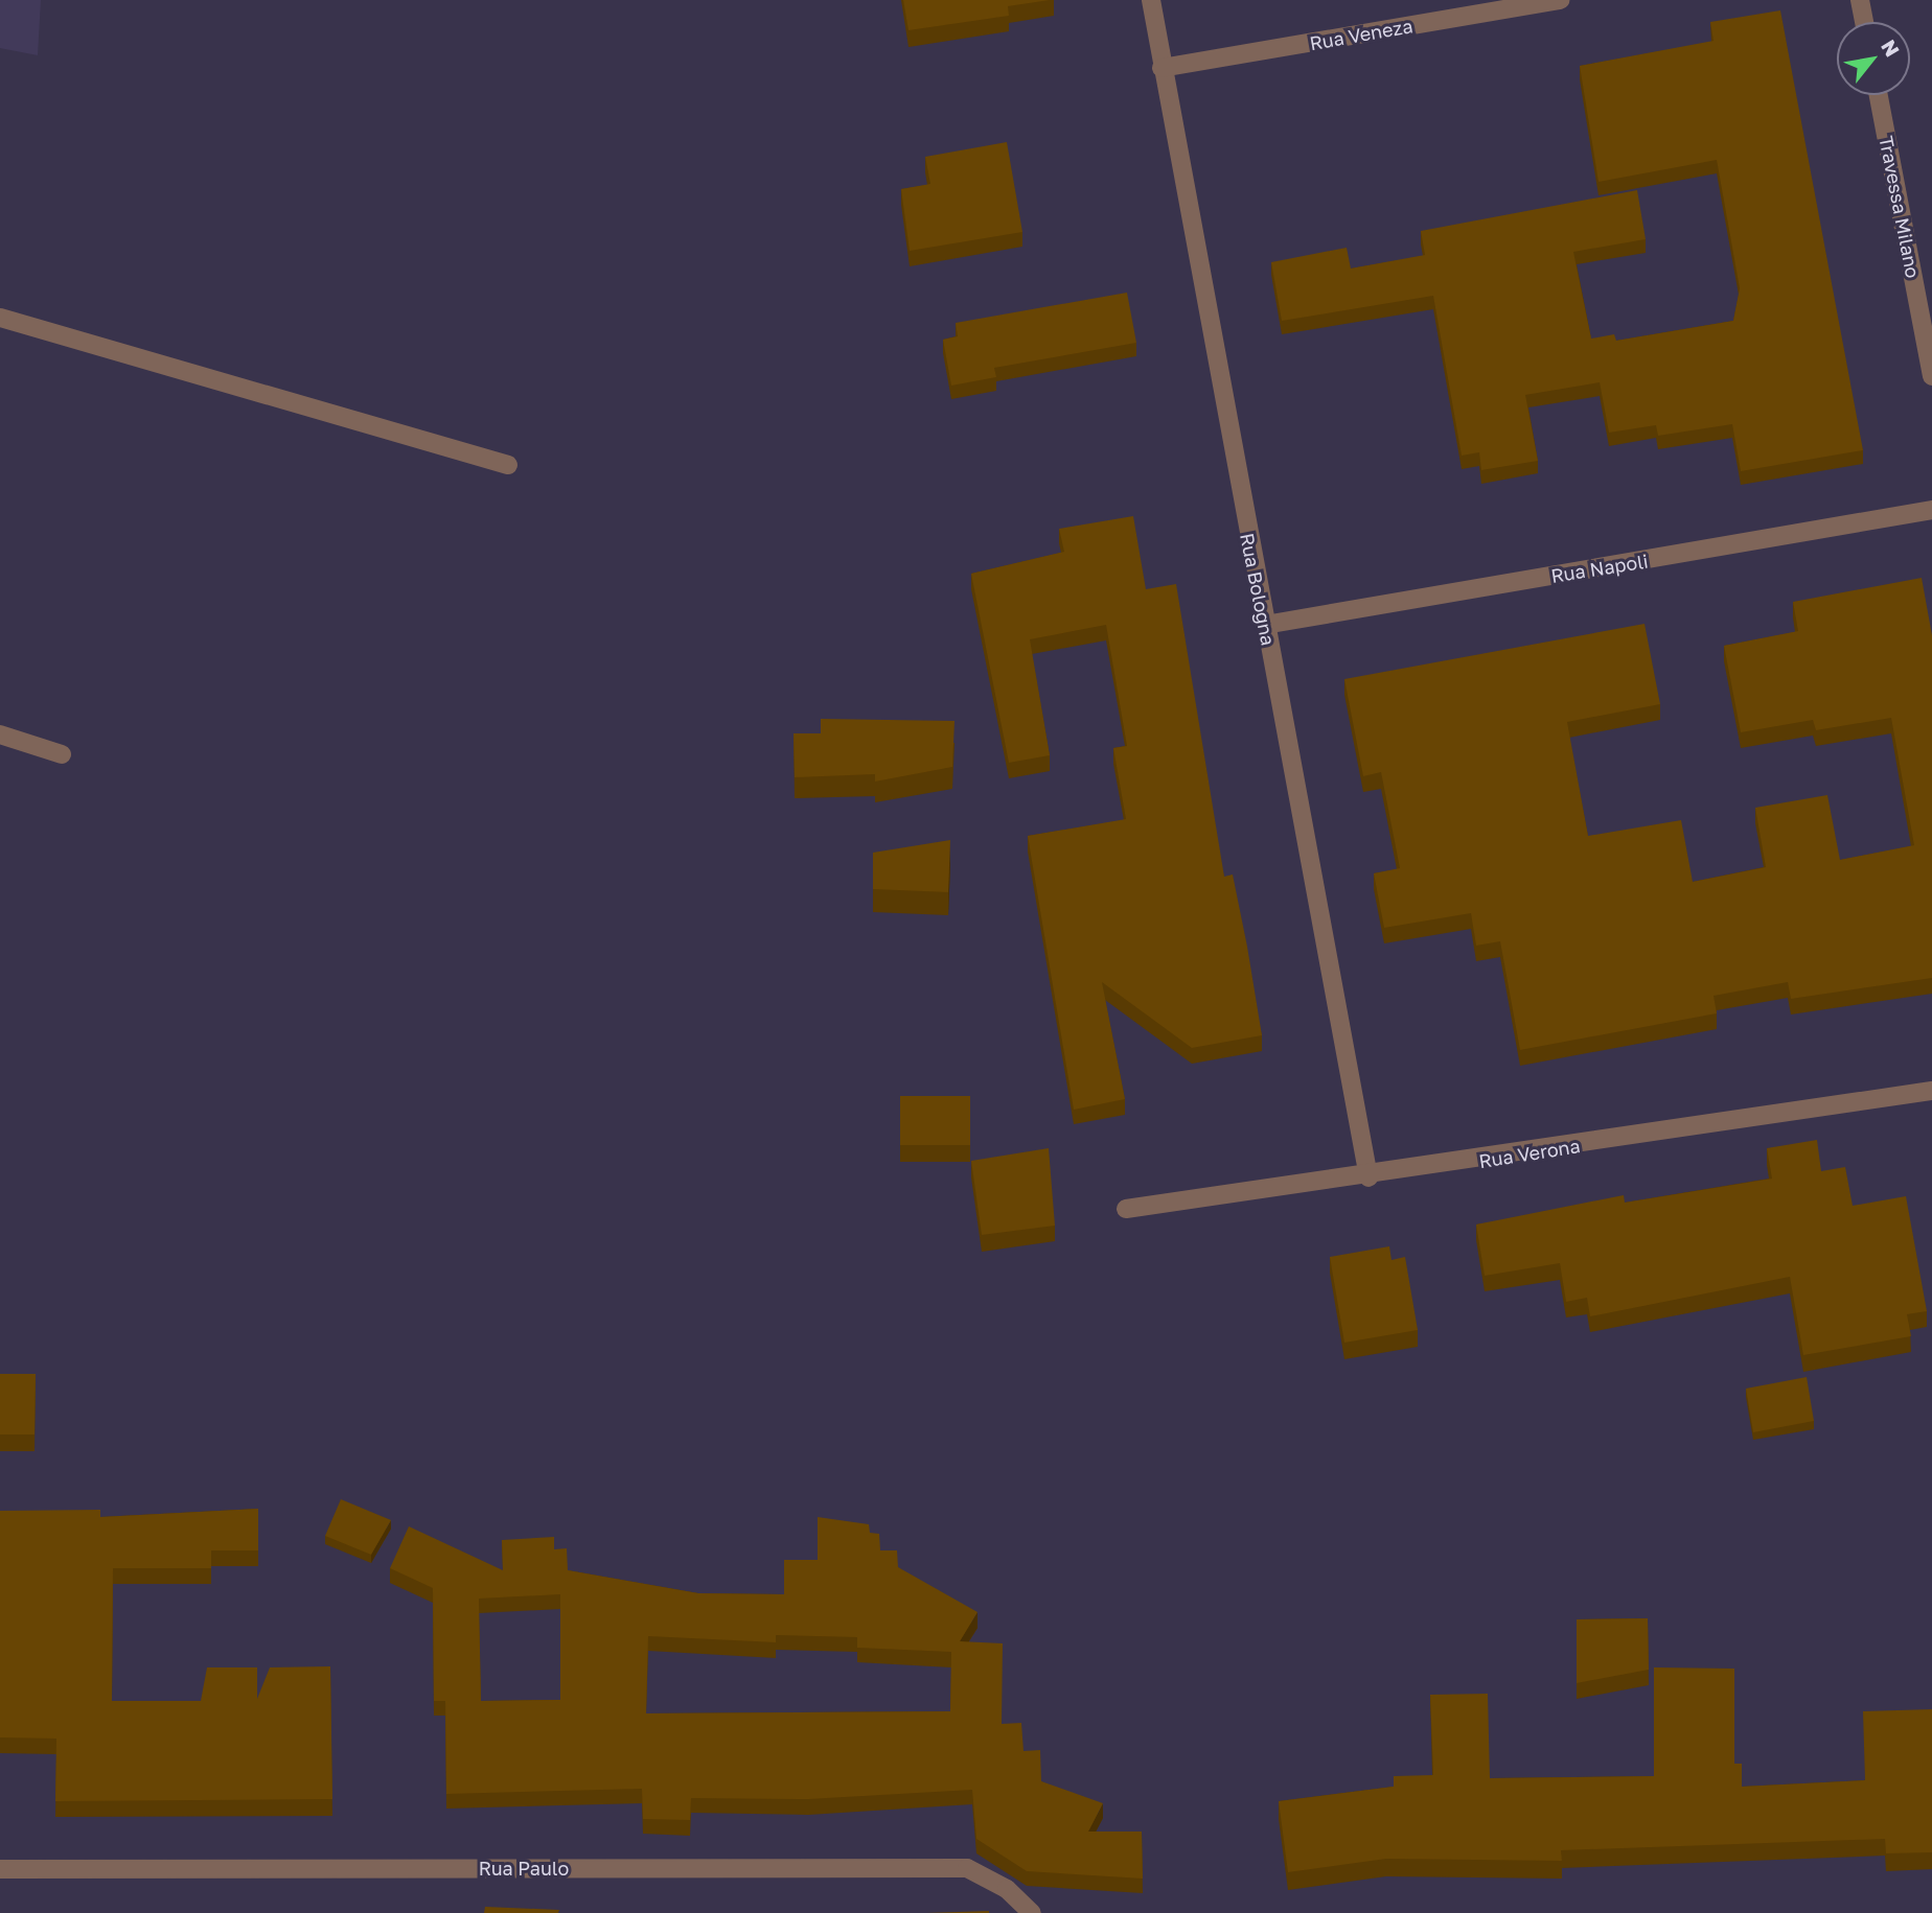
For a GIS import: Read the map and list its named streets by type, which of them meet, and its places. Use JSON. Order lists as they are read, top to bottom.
{
  "streets": {
    "street": [
      "Rua Veneza",
      "Travessa Milano",
      "Rua Napoli",
      "Rua Bologna",
      "Rua Verona",
      "Rua Paulo"
    ]
  },
  "crossings": [
    ["Rua Veneza", "Rua Bologna"],
    ["Rua Napoli", "Rua Bologna"],
    ["Rua Bologna", "Rua Verona"]
  ],
  "north": "top right"
}
